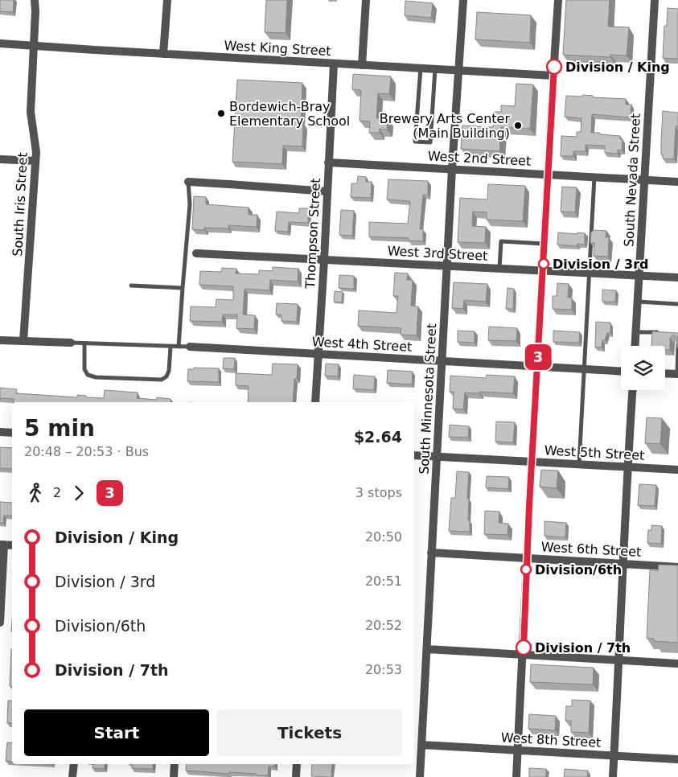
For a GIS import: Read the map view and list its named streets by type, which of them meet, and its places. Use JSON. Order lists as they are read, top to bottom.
{
  "streets": {
    "street": [
      "West King Street",
      "West 2nd Street",
      "South Nevada Street",
      "South Iris Street",
      "Thompson Street",
      "West 3rd Street",
      "West 4th Street",
      "South Minnesota Street",
      "West 5th Street",
      "West 6th Street",
      "West 8th Street"
    ]
  },
  "crossings": [
    ["West King Street", "South Iris Street"],
    ["West King Street", "Thompson Street"],
    ["West King Street", "South Minnesota Street"],
    ["West 2nd Street", "South Nevada Street"],
    ["West 2nd Street", "Thompson Street"],
    ["West 2nd Street", "South Minnesota Street"],
    ["South Nevada Street", "West 3rd Street"],
    ["Thompson Street", "West 3rd Street"],
    ["Thompson Street", "West 4th Street"],
    ["West 3rd Street", "South Minnesota Street"],
    ["West 4th Street", "South Minnesota Street"],
    ["South Minnesota Street", "West 5th Street"],
    ["South Minnesota Street", "West 6th Street"],
    ["South Minnesota Street", "West 8th Street"]
  ],
  "places": [
    "Division / King",
    "Bordewich-Bray Elementary School",
    "Brewery Arts Center (Main Building)",
    "Division / 3rd",
    "Division/6th",
    "Division / 7th"
  ],
  "lines": ["bus line 3"],
  "page": {
    "on_map": "3",
    "heading": ["5 min", "20:48 – 20:53 · Bus", "$2.64"],
    "legs": ["2", "3", "3 stops"],
    "list": [
      {
        "name": "Division / King",
        "value": "20:50"
      },
      {
        "name": "Division / 3rd",
        "value": "20:51"
      },
      {
        "name": "Division/6th",
        "value": "20:52"
      },
      {
        "name": "Division / 7th",
        "value": "20:53"
      }
    ],
    "buttons": ["Start", "Tickets"]
  }
}
